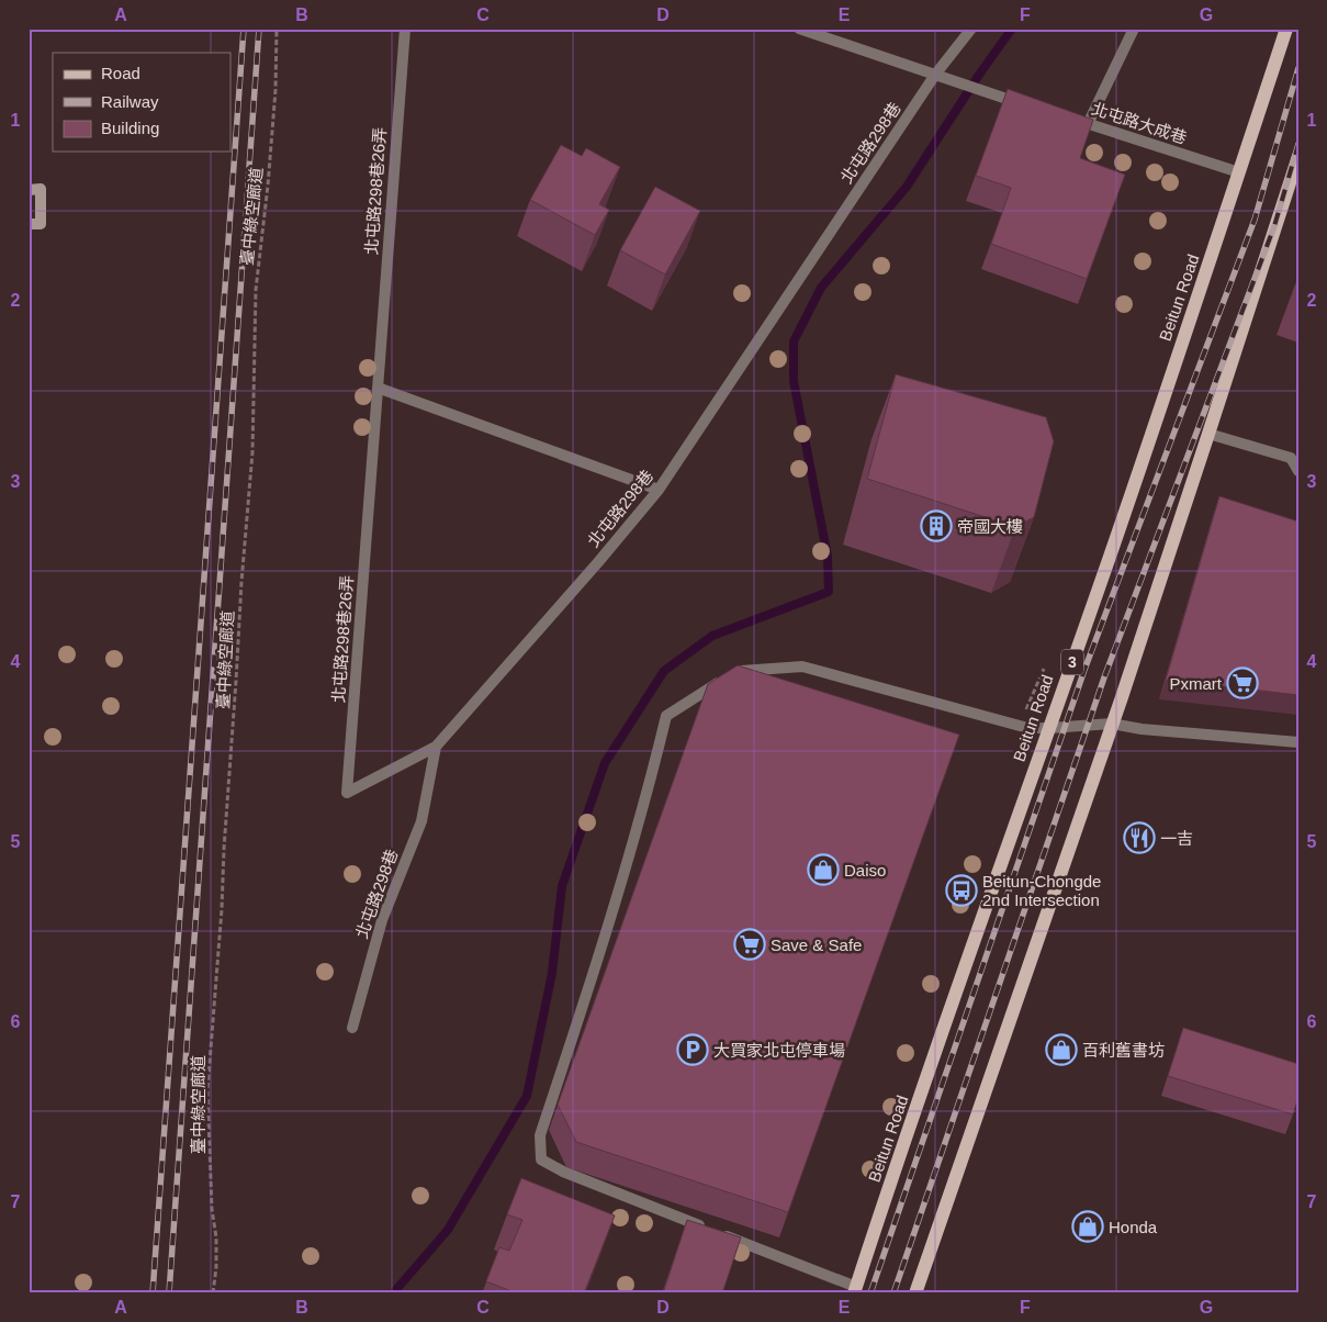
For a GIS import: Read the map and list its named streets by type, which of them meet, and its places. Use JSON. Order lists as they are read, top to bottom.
{
  "streets": {
    "main road": ["Beitun Road", "3"],
    "street": ["北屯路大成巷", "北屯路298巷", "北屯路298巷26弄"],
    "path": ["臺中綠空廊道"]
  },
  "crossings": [
    ["北屯路大成巷", "Beitun Road"],
    ["北屯路298巷", "北屯路298巷26弄"]
  ],
  "places": {
    "building": ["帝國大樓"],
    "supermarket": ["Pxmart", "Save & Safe"],
    "restaurant": ["一吉"],
    "shop": ["Daiso", "百利舊書坊", "Honda"],
    "bus stop": ["Beitun-Chongde 2nd Intersection"],
    "parking": ["大買家北屯停車場"]
  },
  "legend": ["Road", "Railway", "Building"],
  "grid": {
    "columns": [
      "A",
      "B",
      "C",
      "D",
      "E",
      "F",
      "G"
    ],
    "rows": [
      "1",
      "2",
      "3",
      "4",
      "5",
      "6",
      "7"
    ]
  }
}
